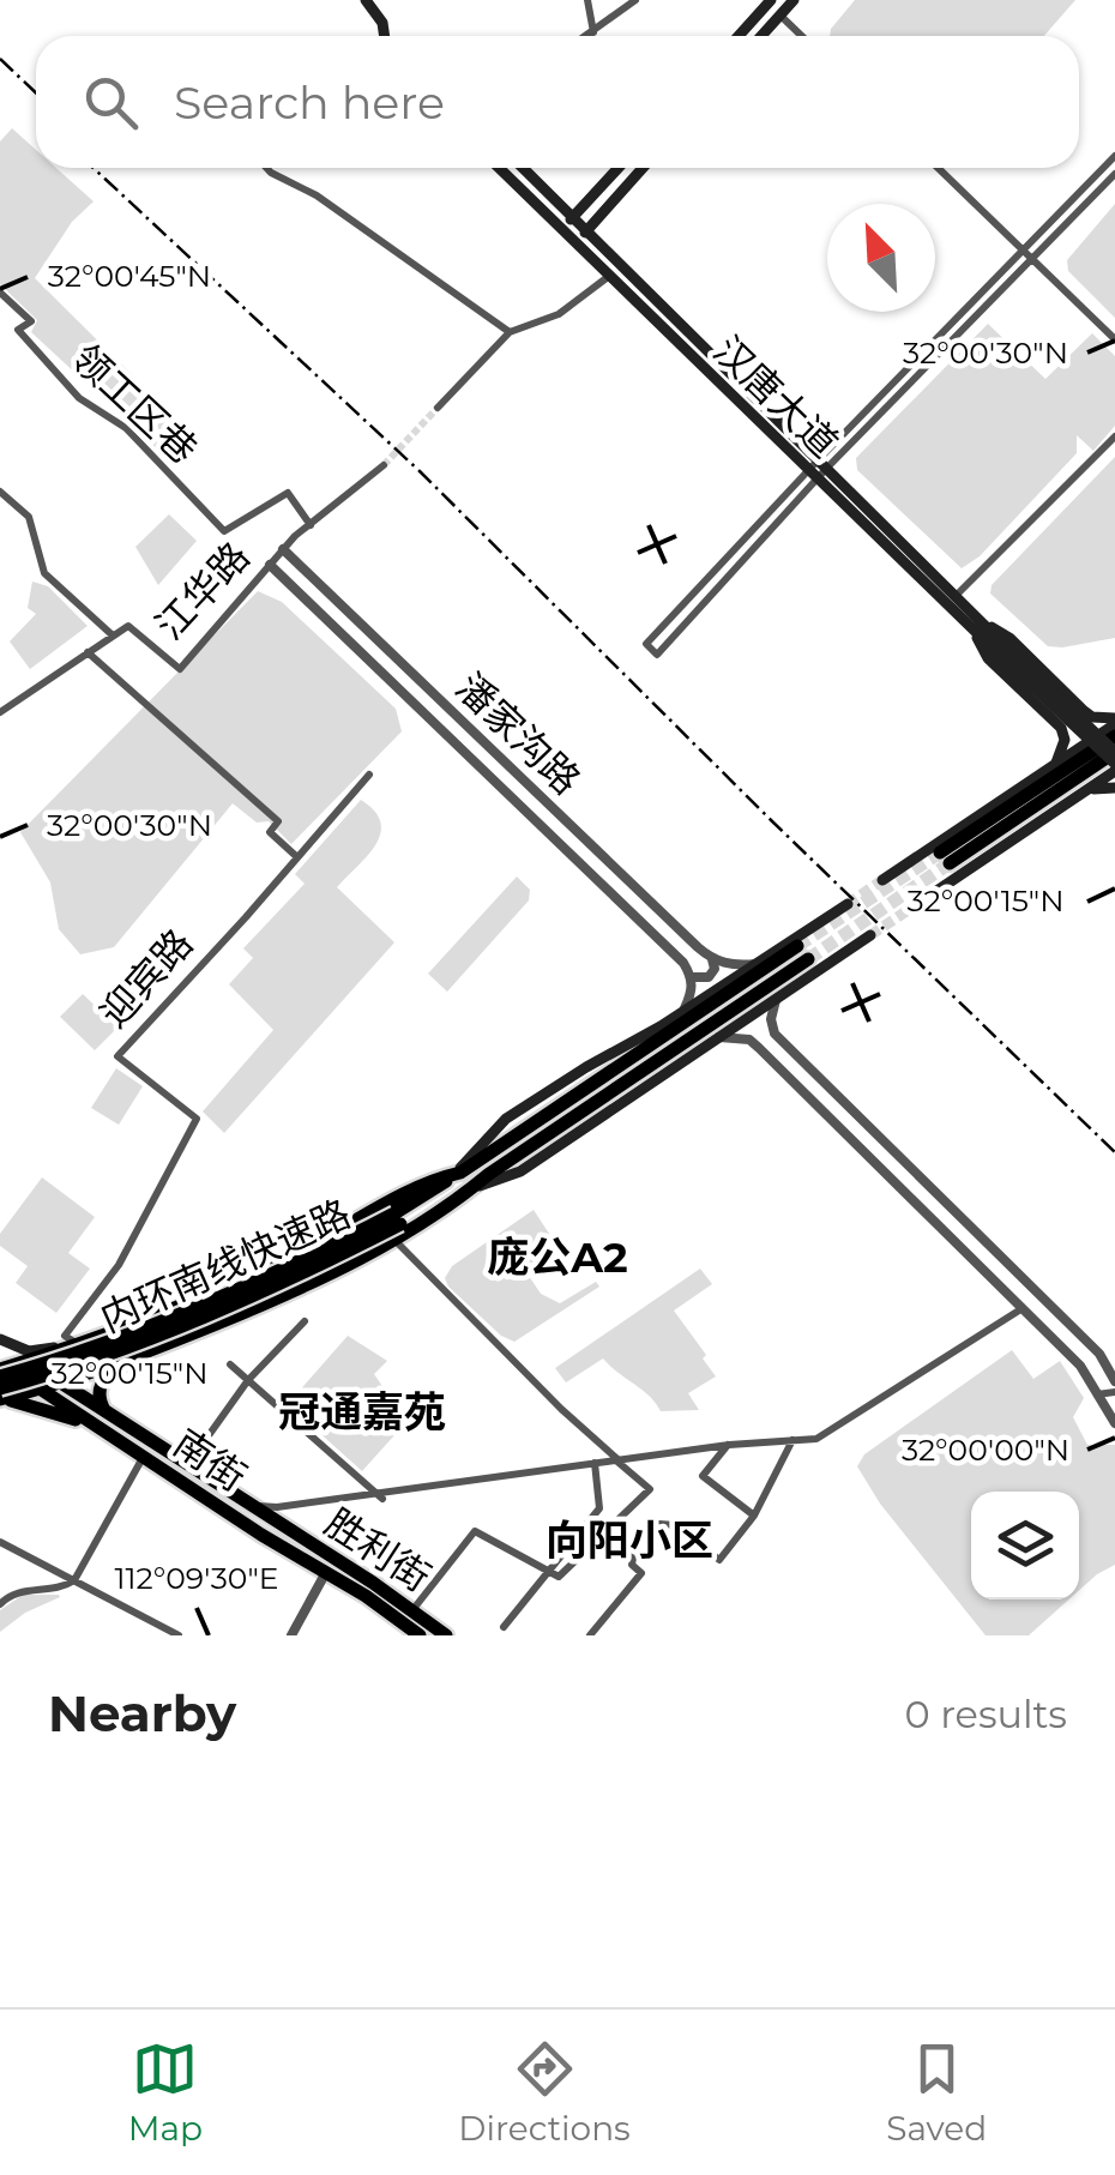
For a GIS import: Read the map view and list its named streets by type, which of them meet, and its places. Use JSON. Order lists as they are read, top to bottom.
{
  "streets": {
    "highway": ["内环南线快速路", "南街", "胜利街"],
    "main road": ["汉唐大道"],
    "street": [
      "领工区巷",
      "江华路",
      "潘家沟路",
      "迎宾路"
    ]
  },
  "crossings": [
    ["领工区巷", "江华路"],
    ["江华路", "潘家沟路"],
    ["迎宾路", "内环南线快速路"],
    ["内环南线快速路", "南街"],
    ["南街", "胜利街"]
  ],
  "districts": ["庞公A2", "冠通嘉苑", "向阳小区"],
  "north": "top left",
  "page": {
    "search": "Search here",
    "heading": ["Nearby", "0 results"],
    "nav": ["Map", "Directions", "Saved"]
  },
  "coordinates": [
    "32°00'45\"N",
    "32°00'30\"N",
    "32°00'15\"N",
    "32°00'00\"N",
    "112°09'30\"E"
  ]
}
